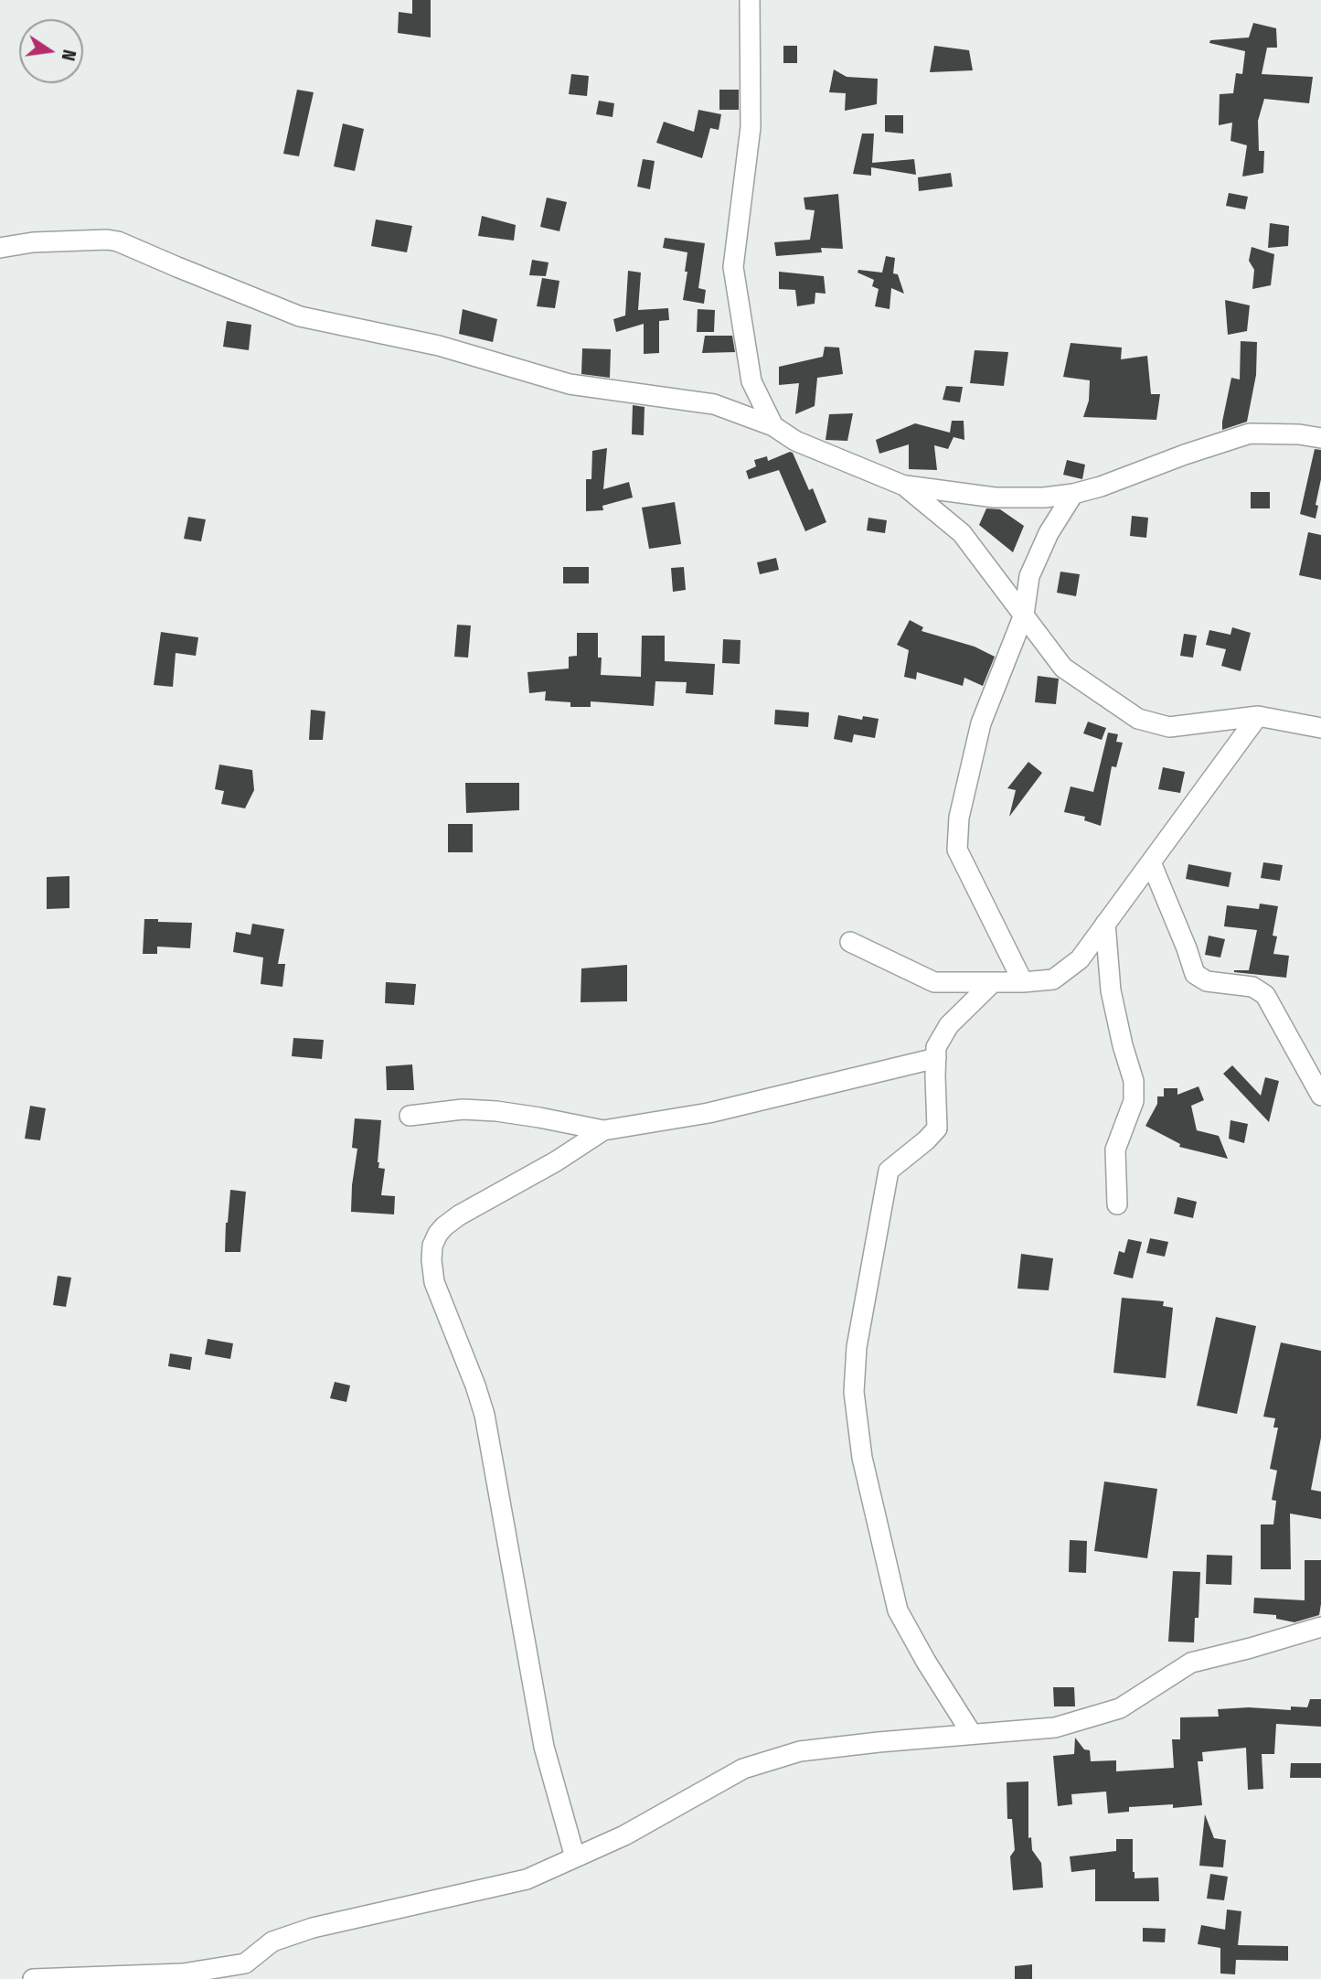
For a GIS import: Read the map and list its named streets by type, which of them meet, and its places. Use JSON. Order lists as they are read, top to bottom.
{
  "north": "right"
}
